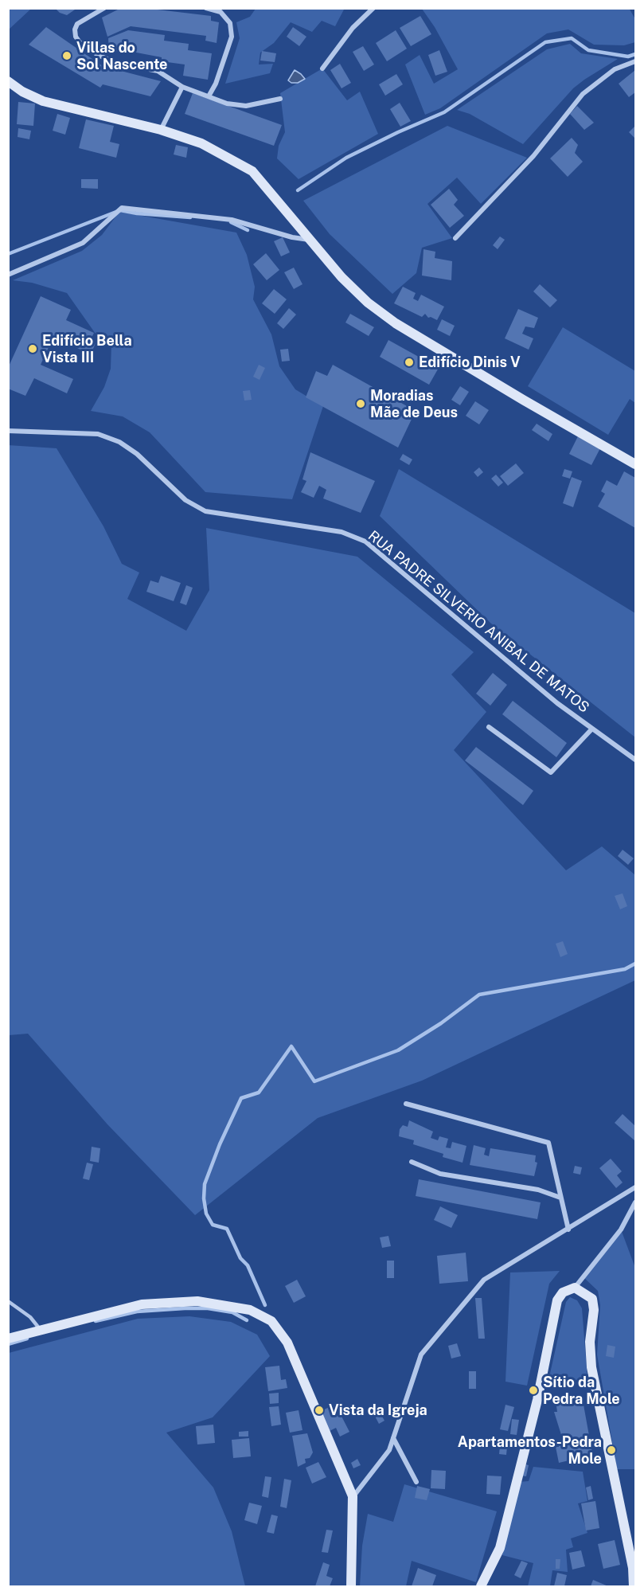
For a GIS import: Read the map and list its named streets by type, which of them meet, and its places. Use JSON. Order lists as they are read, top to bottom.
{
  "streets": {
    "street": ["RUA PADRE SILVERIO ANIBAL DE MATOS"]
  },
  "places": [
    "Villas do Sol Nascente",
    "Edifício Bella Vista III",
    "Edifício Dinis V",
    "Moradias Mãe de Deus",
    "Sítio da Pedra Mole",
    "Vista da Igreja",
    "Apartamentos-Pedra Mole"
  ]
}
